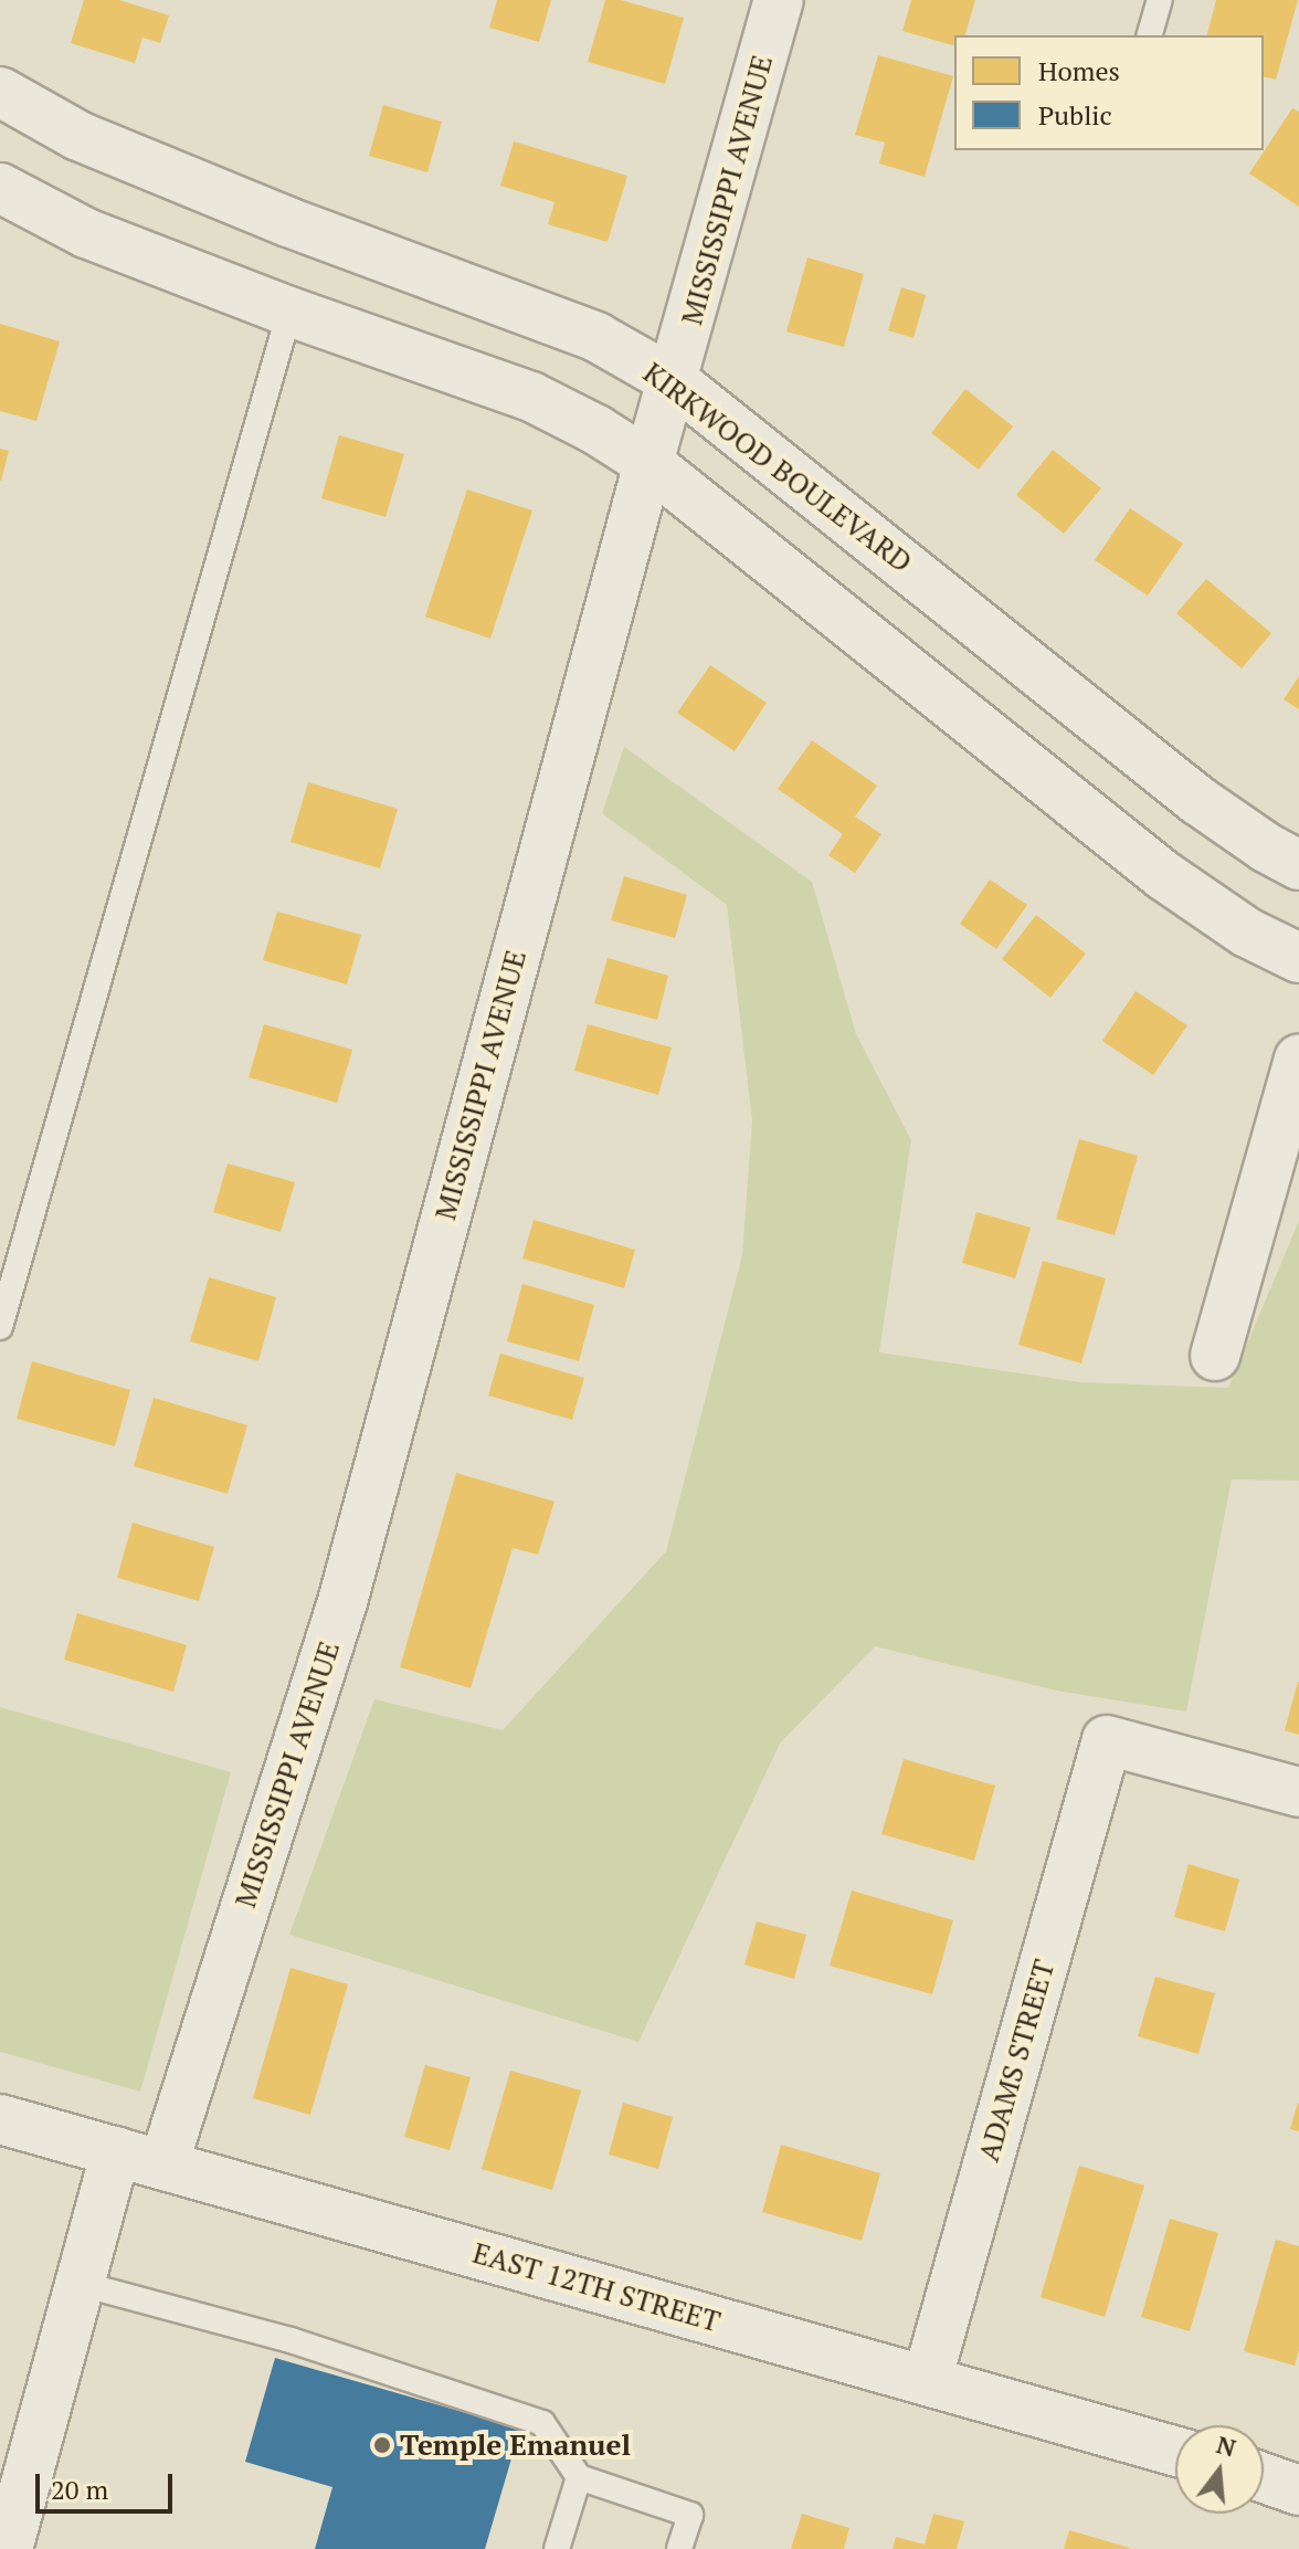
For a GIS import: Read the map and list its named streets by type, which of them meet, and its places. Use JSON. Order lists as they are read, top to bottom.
{
  "streets": {
    "street": [
      "MISSISSIPPI AVENUE",
      "KIRKWOOD BOULEVARD",
      "ADAMS STREET",
      "EAST 12TH STREET"
    ]
  },
  "crossings": [
    ["MISSISSIPPI AVENUE", "KIRKWOOD BOULEVARD"],
    ["MISSISSIPPI AVENUE", "EAST 12TH STREET"],
    ["ADAMS STREET", "EAST 12TH STREET"]
  ],
  "places": ["Temple Emanuel"],
  "legend": ["Homes", "Public"],
  "scale_bar": "20 m",
  "north": "top"
}
